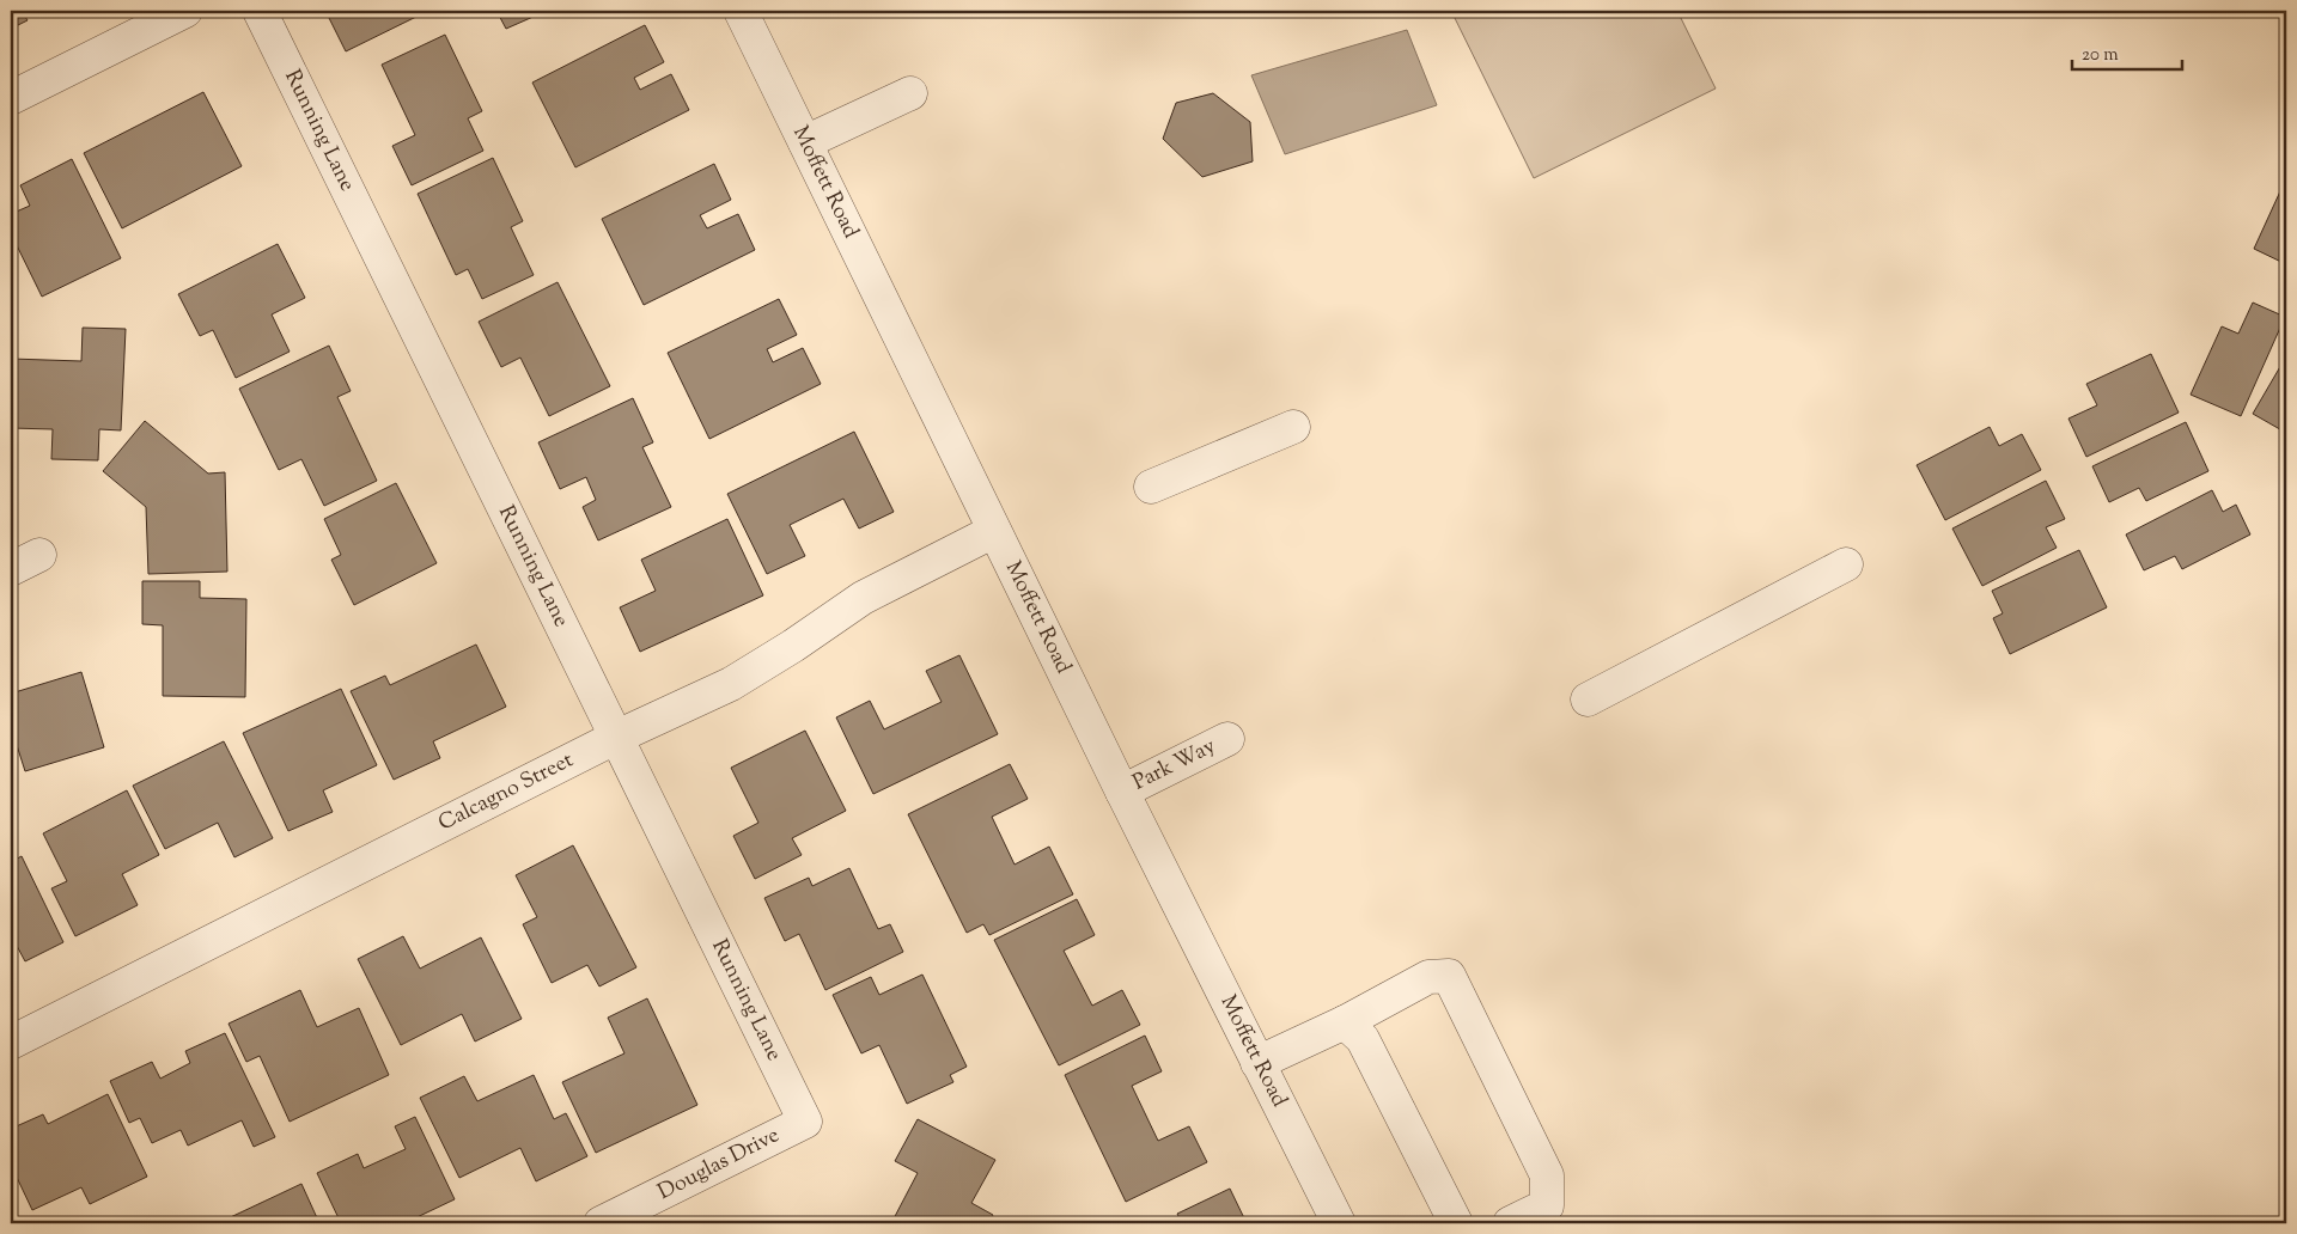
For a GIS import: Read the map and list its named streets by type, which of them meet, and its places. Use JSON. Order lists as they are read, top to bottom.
{
  "streets": {
    "street": [
      "Running Lane",
      "Moffett Road",
      "Park Way",
      "Calcagno Street",
      "Douglas Drive"
    ]
  },
  "crossings": [
    ["Running Lane", "Calcagno Street"],
    ["Running Lane", "Douglas Drive"],
    ["Moffett Road", "Park Way"],
    ["Moffett Road", "Calcagno Street"]
  ],
  "scale_bar": "20 m"
}
